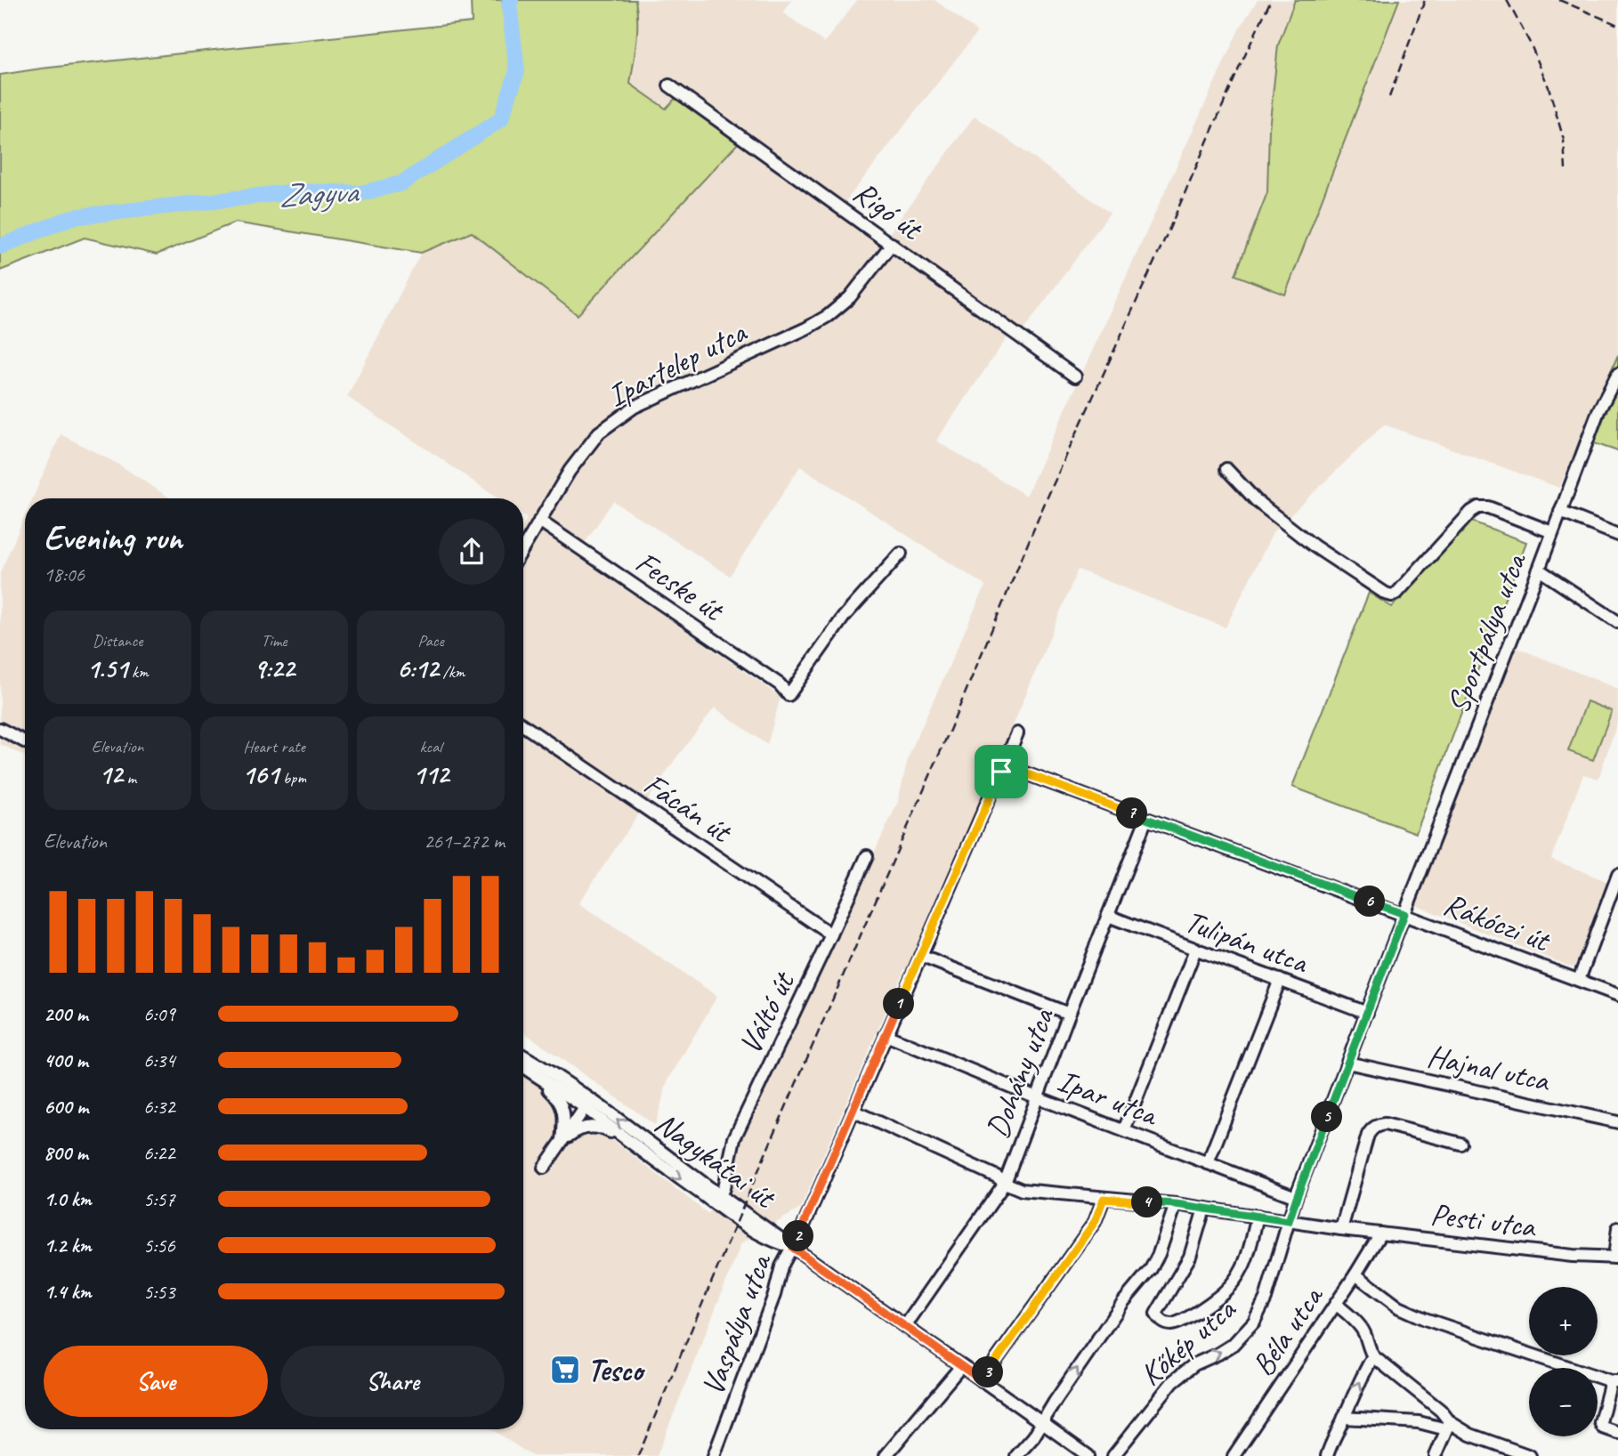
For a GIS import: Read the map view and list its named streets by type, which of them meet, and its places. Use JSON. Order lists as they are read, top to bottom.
{
  "streets": {
    "street": [
      "Rigó út",
      "Ipartelep utca",
      "Fecske út",
      "Sportpálya utca",
      "Fácán út",
      "Rákóczi út",
      "Tulipán utca",
      "Váltó út",
      "Hajnal utca",
      "Dohány utca",
      "Ipar utca",
      "Nagykátai út",
      "Pesti utca",
      "Vaspálya utca",
      "Béla utca",
      "Kőkép utca"
    ]
  },
  "crossings": [
    ["Rigó út", "Ipartelep utca"],
    ["Ipartelep utca", "Fecske út"],
    ["Sportpálya utca", "Rákóczi út"],
    ["Sportpálya utca", "Tulipán utca"],
    ["Sportpálya utca", "Hajnal utca"],
    ["Sportpálya utca", "Kőkép utca"],
    ["Fácán út", "Váltó út"],
    ["Rákóczi út", "Dohány utca"],
    ["Rákóczi út", "Vaspálya utca"],
    ["Tulipán utca", "Dohány utca"],
    ["Váltó út", "Nagykátai út"],
    ["Hajnal utca", "Kőkép utca"],
    ["Dohány utca", "Ipar utca"],
    ["Dohány utca", "Pesti utca"],
    ["Ipar utca", "Vaspálya utca"],
    ["Ipar utca", "Kőkép utca"],
    ["Nagykátai út", "Vaspálya utca"],
    ["Pesti utca", "Vaspálya utca"],
    ["Pesti utca", "Béla utca"],
    ["Pesti utca", "Kőkép utca"]
  ],
  "water": ["Zagyva"],
  "places": {
    "supermarket": ["Tesco"]
  },
  "page": {
    "heading": ["Evening run", "18:06"],
    "stats": [
      ["Distance", "1.51 km"],
      ["Time", "9:22"],
      ["Pace", "6:12 /km"],
      ["Elevation", "12 m"],
      ["Heart rate", "161 bpm"],
      ["kcal", "112"]
    ],
    "pins": [
      "7",
      "6",
      "1",
      "5",
      "4",
      "2",
      "3"
    ],
    "chart": ["Elevation", "261–272 m"],
    "list": [
      {
        "name": "200 m",
        "note": "6:09"
      },
      {
        "name": "400 m",
        "note": "6:34"
      },
      {
        "name": "600 m",
        "note": "6:32"
      },
      {
        "name": "800 m",
        "note": "6:22"
      },
      {
        "name": "1.0 km",
        "note": "5:57"
      },
      {
        "name": "1.2 km",
        "note": "5:56"
      },
      {
        "name": "1.4 km",
        "note": "5:53"
      }
    ],
    "map_buttons": ["+", "−"],
    "buttons": ["Save", "Share"]
  }
}
